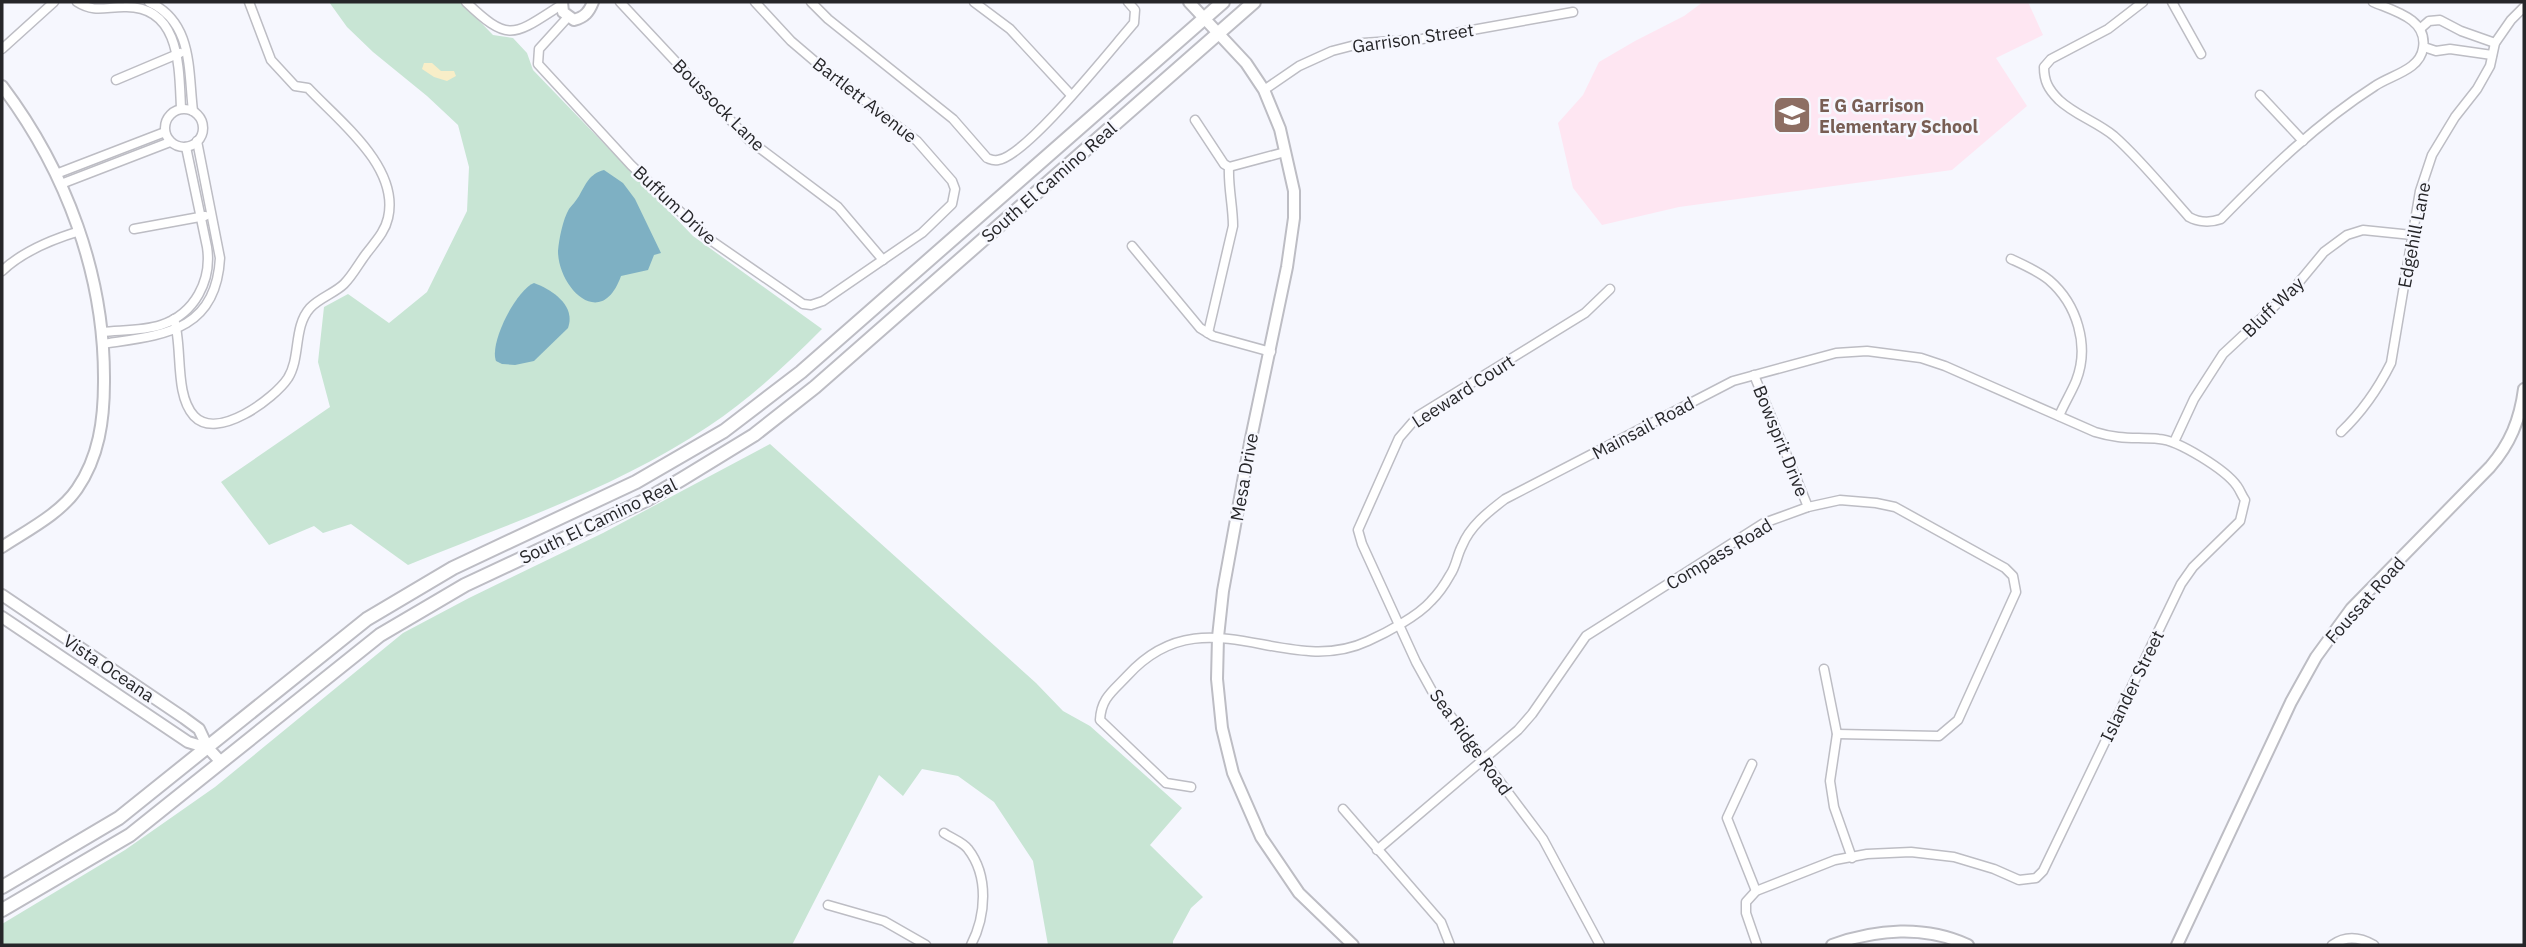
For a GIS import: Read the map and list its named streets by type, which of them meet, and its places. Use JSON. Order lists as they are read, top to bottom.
{
  "streets": {
    "main road": [
      "South El Camino Real",
      "Mesa Drive",
      "Foussat Road",
      "Vista Oceana"
    ],
    "street": [
      "Garrison Street",
      "Bartlett Avenue",
      "Boussock Lane",
      "Buffum Drive",
      "Edgehill Lane",
      "Bluff Way",
      "Leeward Court",
      "Mainsail Road",
      "Bowsprit Drive",
      "Compass Road",
      "Islander Street",
      "Sea Ridge Road"
    ]
  },
  "crossings": [
    ["Garrison Street", "Mesa Drive"],
    ["Bartlett Avenue", "Boussock Lane"],
    ["Bartlett Avenue", "Buffum Drive"],
    ["Boussock Lane", "Buffum Drive"],
    ["South El Camino Real", "Mesa Drive"],
    ["South El Camino Real", "Vista Oceana"],
    ["Edgehill Lane", "Bluff Way"],
    ["Bluff Way", "Mainsail Road"],
    ["Leeward Court", "Sea Ridge Road"],
    ["Mainsail Road", "Bowsprit Drive"],
    ["Mainsail Road", "Mesa Drive"],
    ["Mainsail Road", "Islander Street"],
    ["Mainsail Road", "Sea Ridge Road"],
    ["Bowsprit Drive", "Compass Road"],
    ["Compass Road", "Sea Ridge Road"]
  ],
  "places": {
    "school or university": ["E G Garrison Elementary School"]
  }
}
